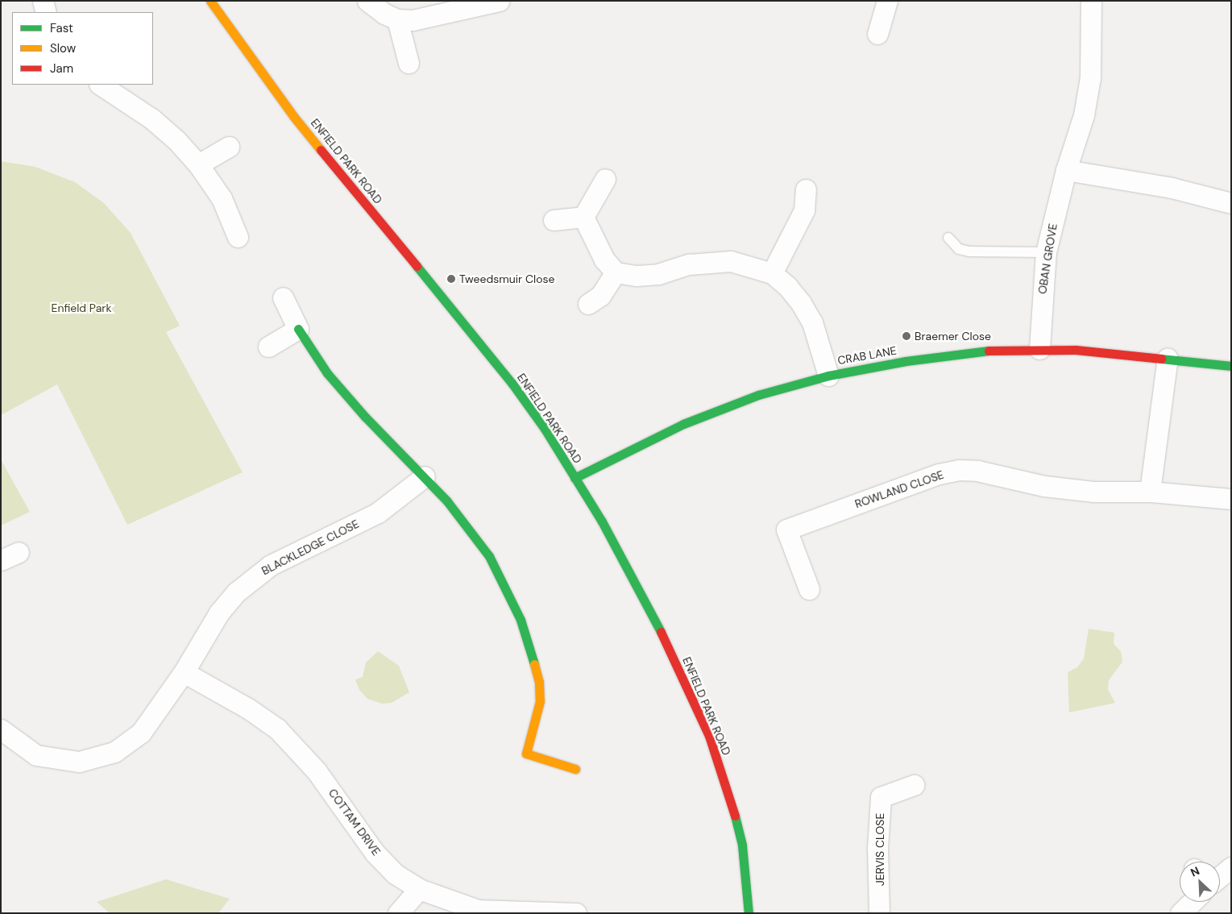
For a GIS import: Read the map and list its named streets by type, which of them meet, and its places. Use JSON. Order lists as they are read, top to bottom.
{
  "streets": {
    "street": [
      "ENFIELD PARK ROAD",
      "OBAN GROVE",
      "CRAB LANE",
      "ROWLAND CLOSE",
      "BLACKLEDGE CLOSE",
      "COTTAM DRIVE",
      "JERVIS CLOSE"
    ]
  },
  "crossings": [
    ["ENFIELD PARK ROAD", "CRAB LANE"],
    ["OBAN GROVE", "CRAB LANE"],
    ["BLACKLEDGE CLOSE", "COTTAM DRIVE"]
  ],
  "parks": ["Enfield Park"],
  "places": ["Tweedsmuir Close", "Braemer Close"],
  "legend": ["Fast", "Slow", "Jam"],
  "north": "top left"
}
